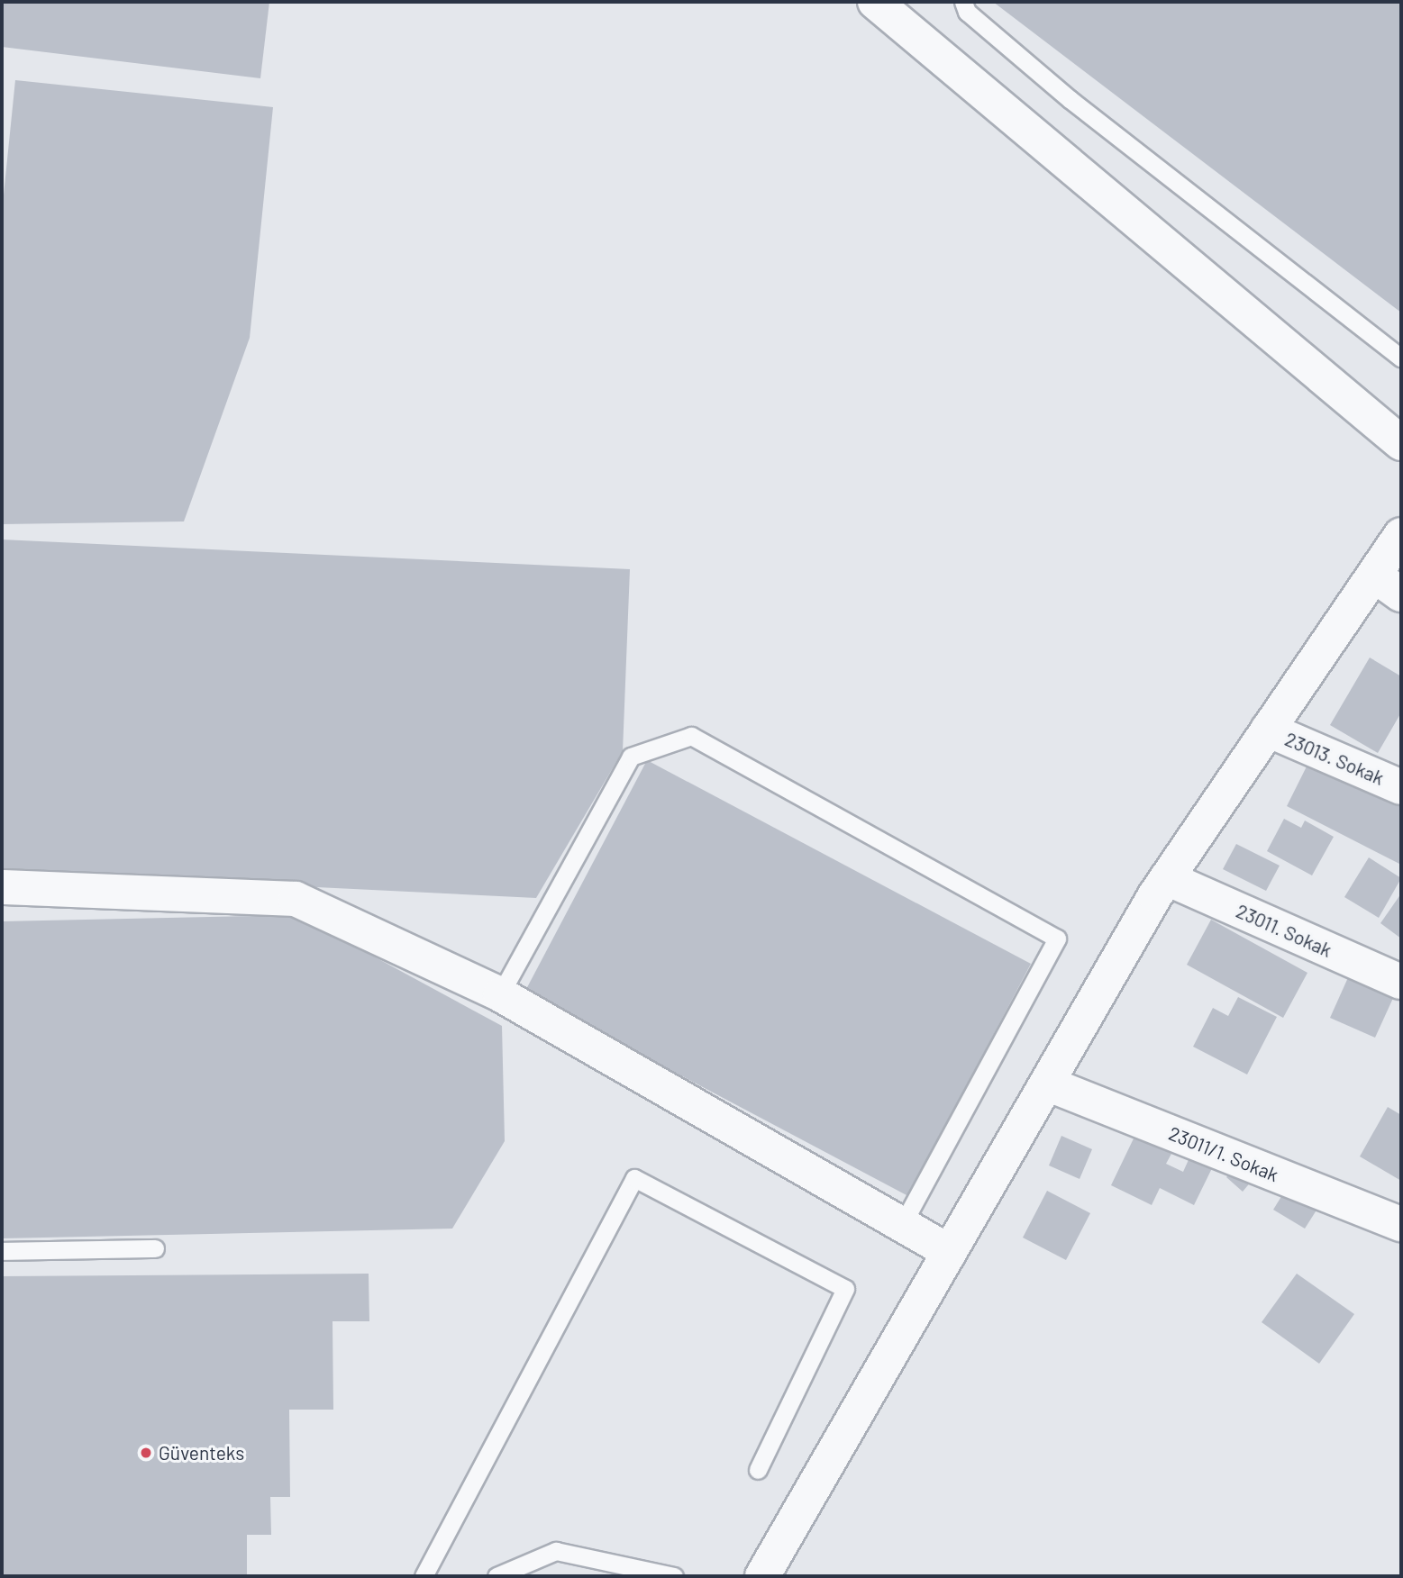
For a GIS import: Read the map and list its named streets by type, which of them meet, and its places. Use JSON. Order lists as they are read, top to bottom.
{
  "streets": {
    "street": ["23013. Sokak", "23011. Sokak", "23011/1. Sokak"]
  },
  "places": ["Güventeks"]
}
